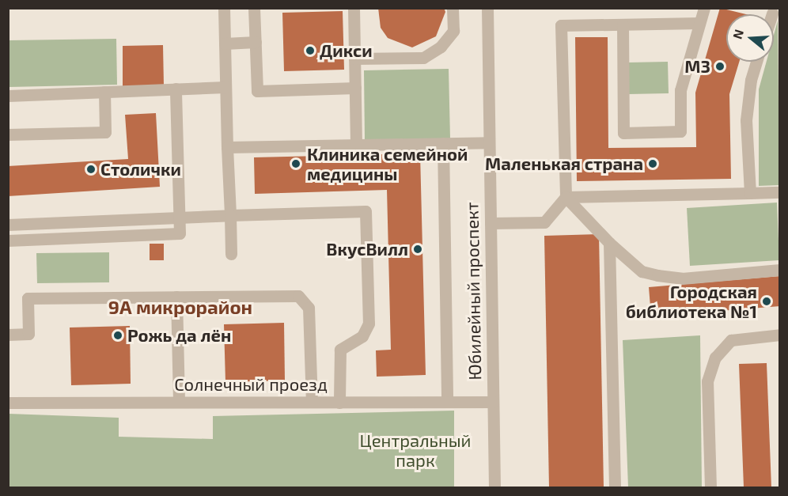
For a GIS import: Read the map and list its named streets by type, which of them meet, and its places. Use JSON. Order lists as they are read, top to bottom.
{
  "streets": {
    "street": ["Юбилейный проспект", "Солнечный проезд"]
  },
  "crossings": [
    ["Юбилейный проспект", "Солнечный проезд"]
  ],
  "districts": ["9А микрорайон"],
  "parks": ["Центральный парк"],
  "places": [
    "Дикси",
    "М3",
    "Клиника семейной медицины",
    "Маленькая страна",
    "Столички",
    "ВкусВилл",
    "Городская библиотека №1",
    "Рожь да лён"
  ],
  "north": "left"
}
